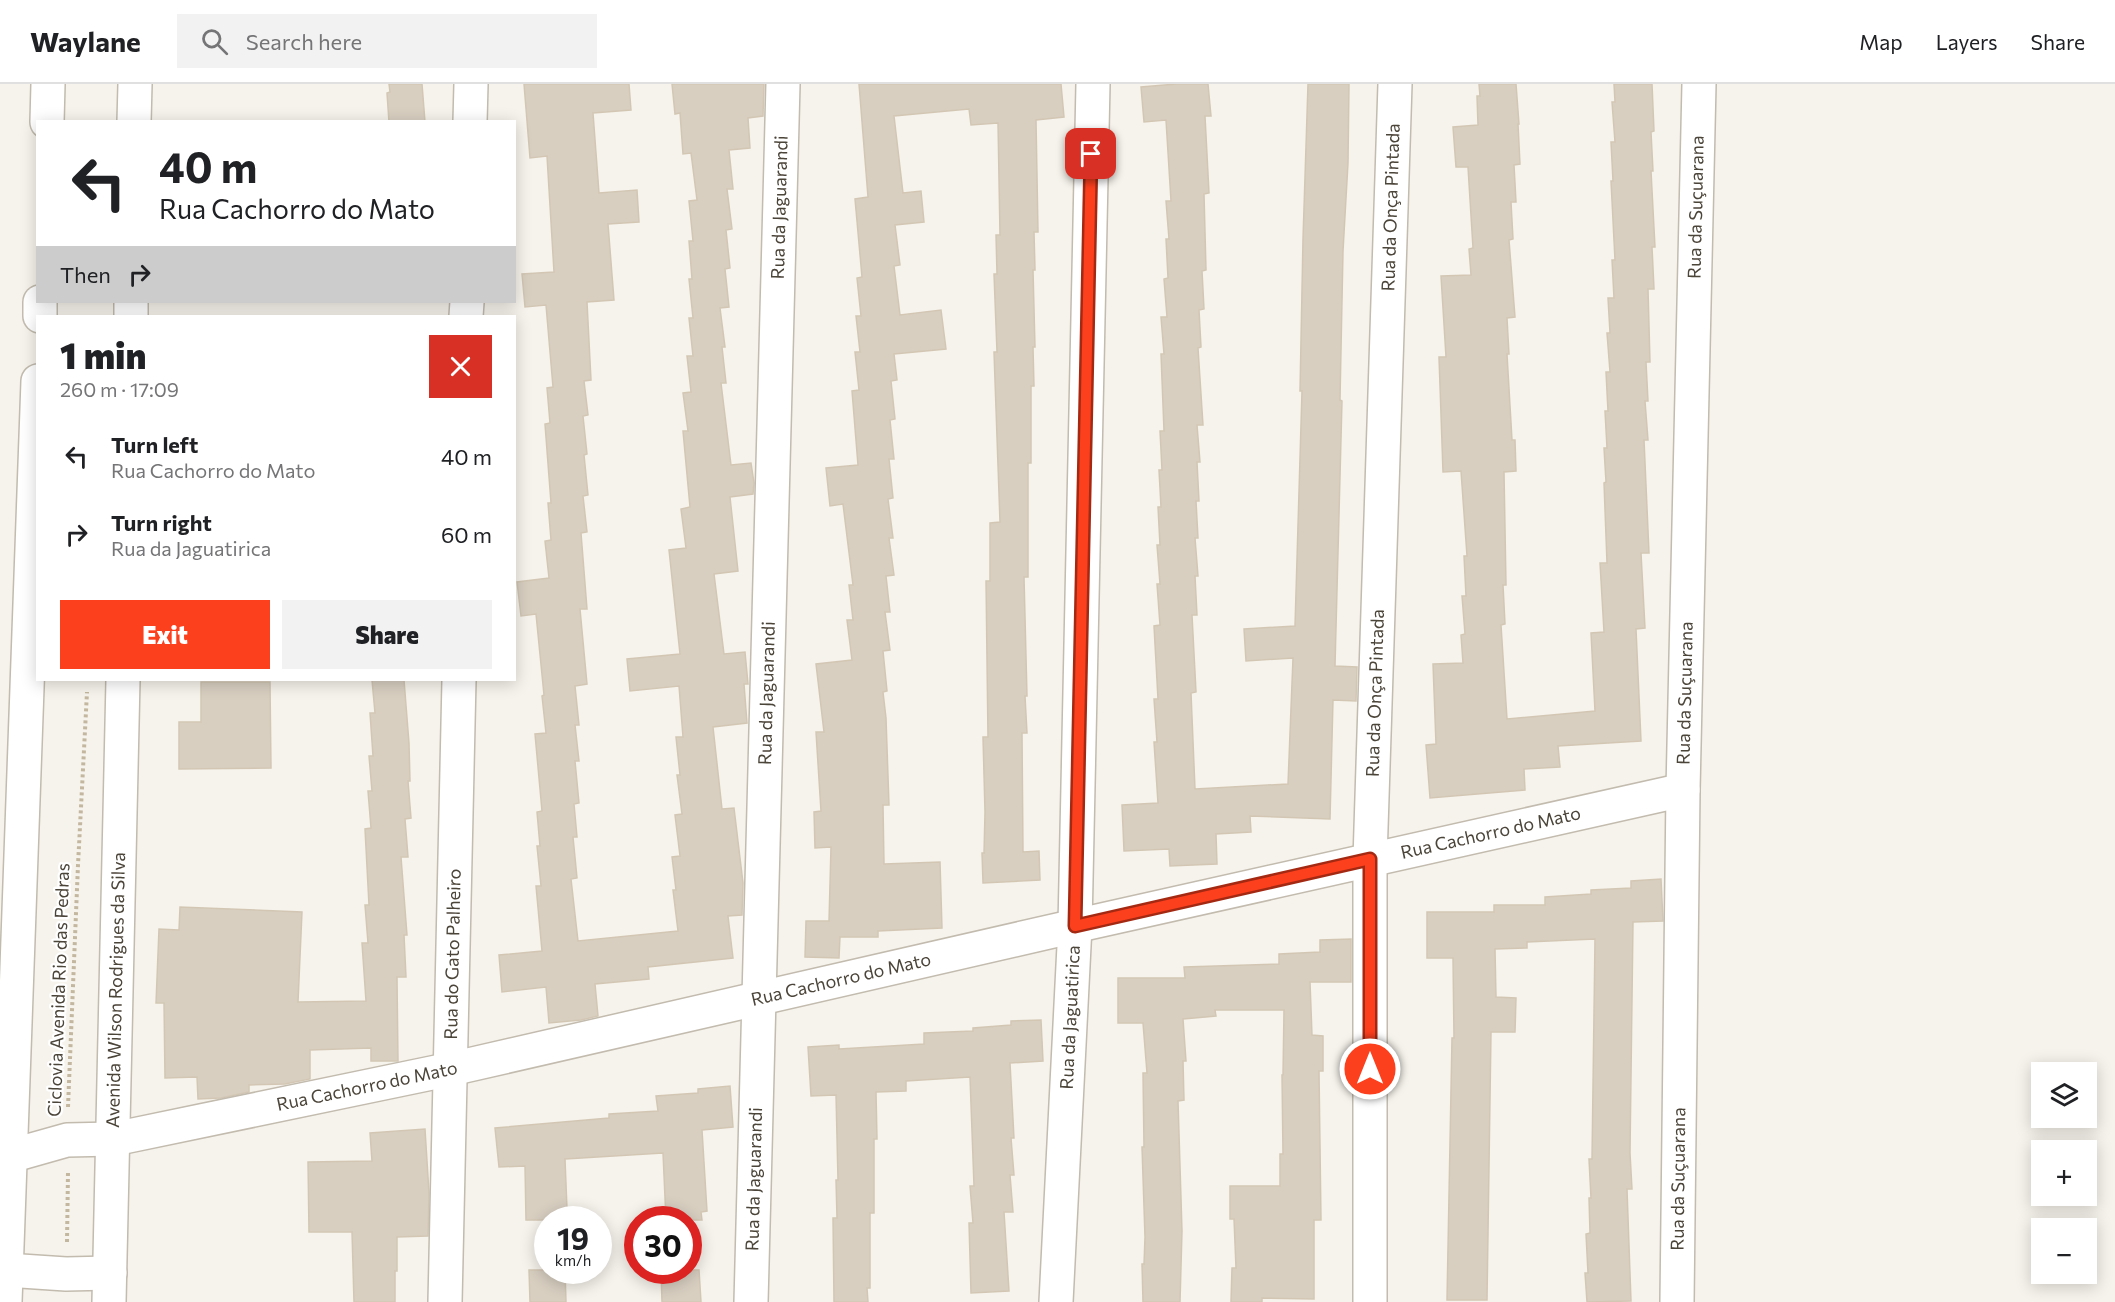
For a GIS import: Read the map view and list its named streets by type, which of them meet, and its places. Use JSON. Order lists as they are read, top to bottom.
{
  "streets": {
    "street": [
      "Rua da Jaguarandi",
      "Rua da Onça Pintada",
      "Rua da Suçuarana",
      "Rua Cachorro do Mato",
      "Rua do Gato Palheiro",
      "Avenida Wilson Rodrigues da Silva",
      "Rua da Jaguatirica"
    ],
    "path": ["Ciclovia Avenida Rio das Pedras"]
  },
  "crossings": [
    ["Rua da Jaguarandi", "Rua Cachorro do Mato"],
    ["Rua da Onça Pintada", "Rua Cachorro do Mato"],
    ["Rua da Suçuarana", "Rua Cachorro do Mato"],
    ["Rua Cachorro do Mato", "Rua do Gato Palheiro"],
    ["Rua Cachorro do Mato", "Ciclovia Avenida Rio das Pedras"],
    ["Rua Cachorro do Mato", "Avenida Wilson Rodrigues da Silva"],
    ["Rua Cachorro do Mato", "Rua da Jaguatirica"]
  ],
  "page": {
    "header": "Waylane",
    "search": "Search here",
    "nav": ["Map", "Layers", "Share"],
    "turn": ["40 m", "Rua Cachorro do Mato"],
    "then": "Then",
    "heading": ["1 min", "260 m · 17:09"],
    "list": [
      {
        "name": "Turn left",
        "note": "Rua Cachorro do Mato",
        "value": "40 m"
      },
      {
        "name": "Turn right",
        "note": "Rua da Jaguatirica",
        "value": "60 m"
      }
    ],
    "buttons": ["Exit", "Share"],
    "map_buttons": ["+", "−"],
    "speed": "19 km/h",
    "limit": "30"
  }
}
